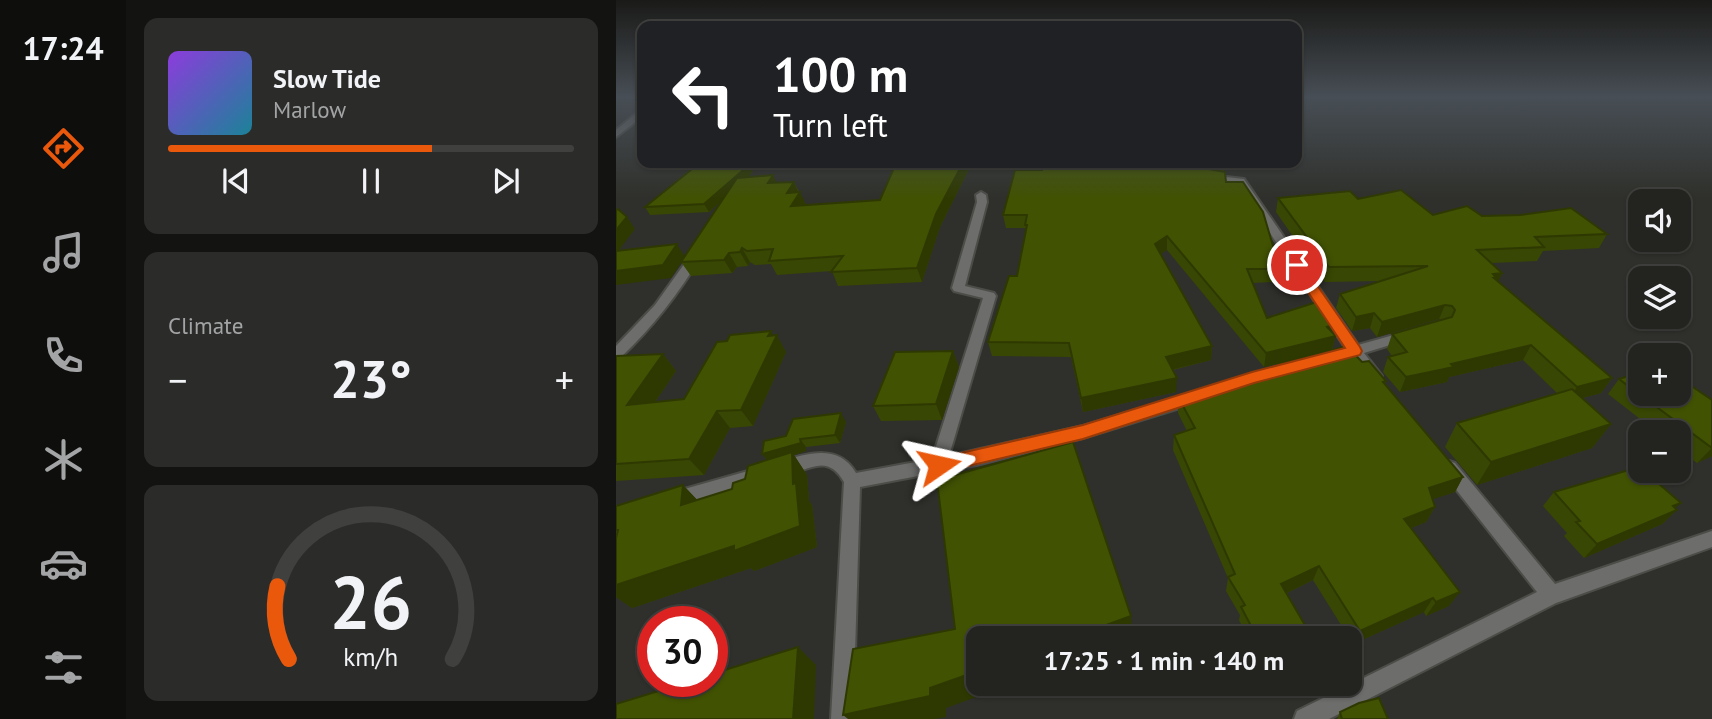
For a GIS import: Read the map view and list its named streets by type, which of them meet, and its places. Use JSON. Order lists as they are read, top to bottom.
{
  "page": {
    "tabs": "17:24",
    "turn": ["100 m", "Turn left"],
    "song": ["Slow Tide", "Marlow"],
    "map_buttons": ["+", "−"],
    "tile": "Climate",
    "heat": ["−", "23°", "+"],
    "limit": "30",
    "trip": "17:25 · 1 min · 140 m",
    "gauge": ["26", "km/h"]
  }
}
